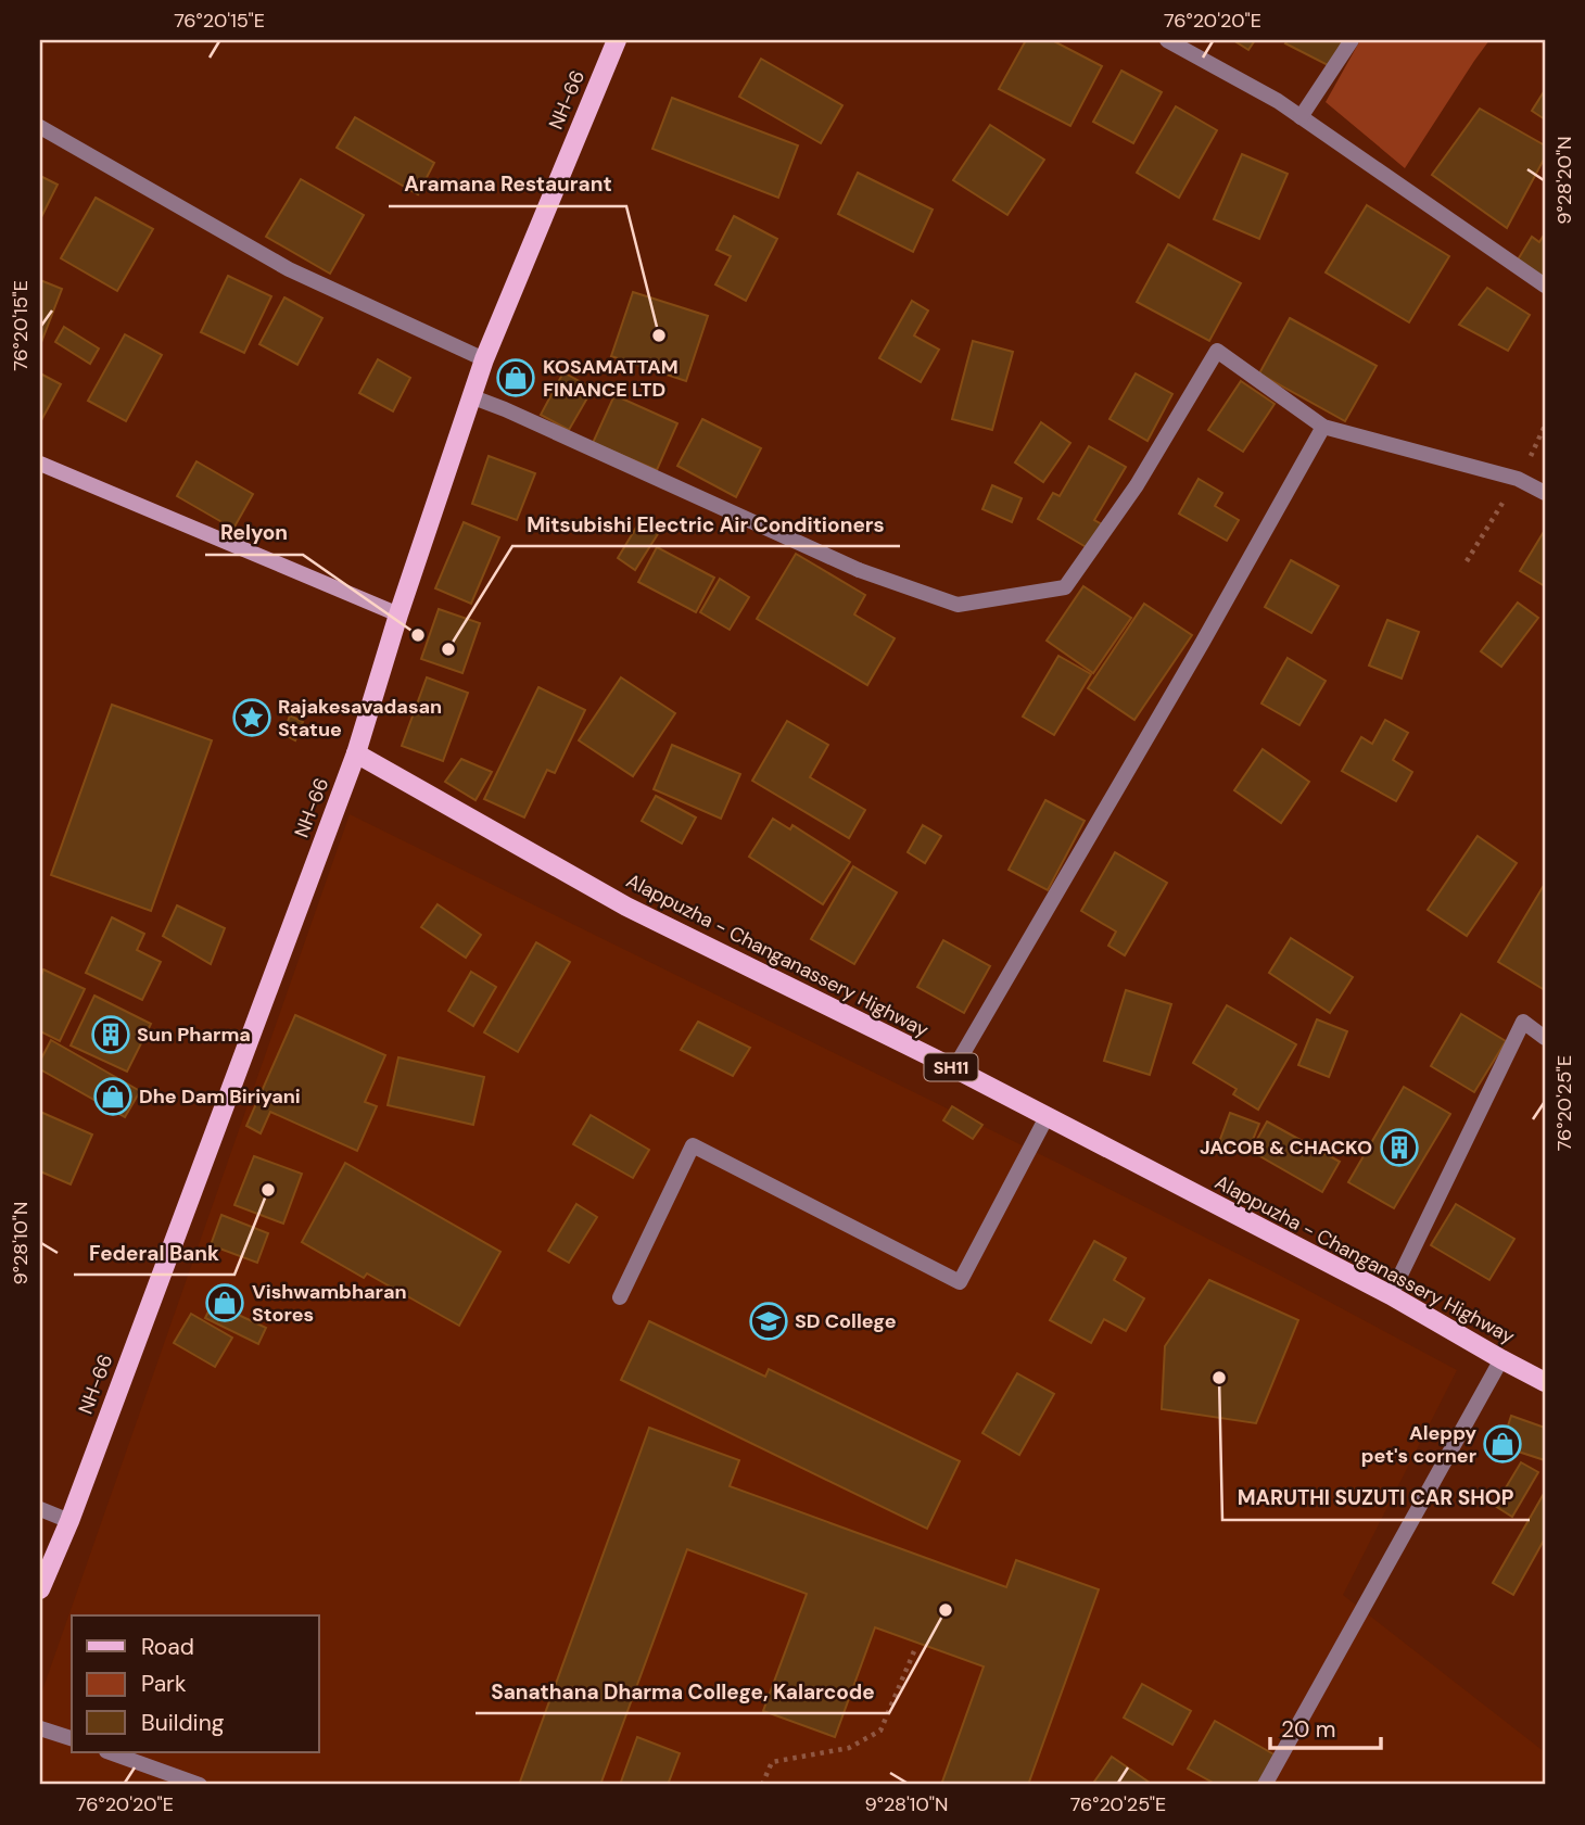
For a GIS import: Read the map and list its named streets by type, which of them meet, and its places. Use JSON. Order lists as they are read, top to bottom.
{
  "streets": {
    "main road": ["NH-66", "Alappuzha - Changanassery Highway", "SH11"]
  },
  "crossings": [
    ["NH-66", "Alappuzha - Changanassery Highway"]
  ],
  "places": {
    "other": [
      "Aramana Restaurant",
      "Relyon",
      "Mitsubishi Electric Air Conditioners",
      "Federal Bank",
      "MARUTHI SUZUTI CAR SHOP",
      "Sanathana Dharma College, Kalarcode"
    ],
    "shop": [
      "KOSAMATTAM FINANCE LTD",
      "Dhe Dam Biriyani",
      "Vishwambharan Stores",
      "Aleppy pet's corner"
    ],
    "place": ["Rajakesavadasan Statue"],
    "building": ["Sun Pharma", "JACOB & CHACKO"],
    "school or university": ["SD College"]
  },
  "legend": ["Road", "Park", "Building"],
  "scale_bar": "20 m",
  "coordinates": [
    "76°20'15\"E",
    "76°20'20\"E",
    "9°28'20\"N",
    "76°20'25\"E",
    "9°28'10\"N"
  ]
}
